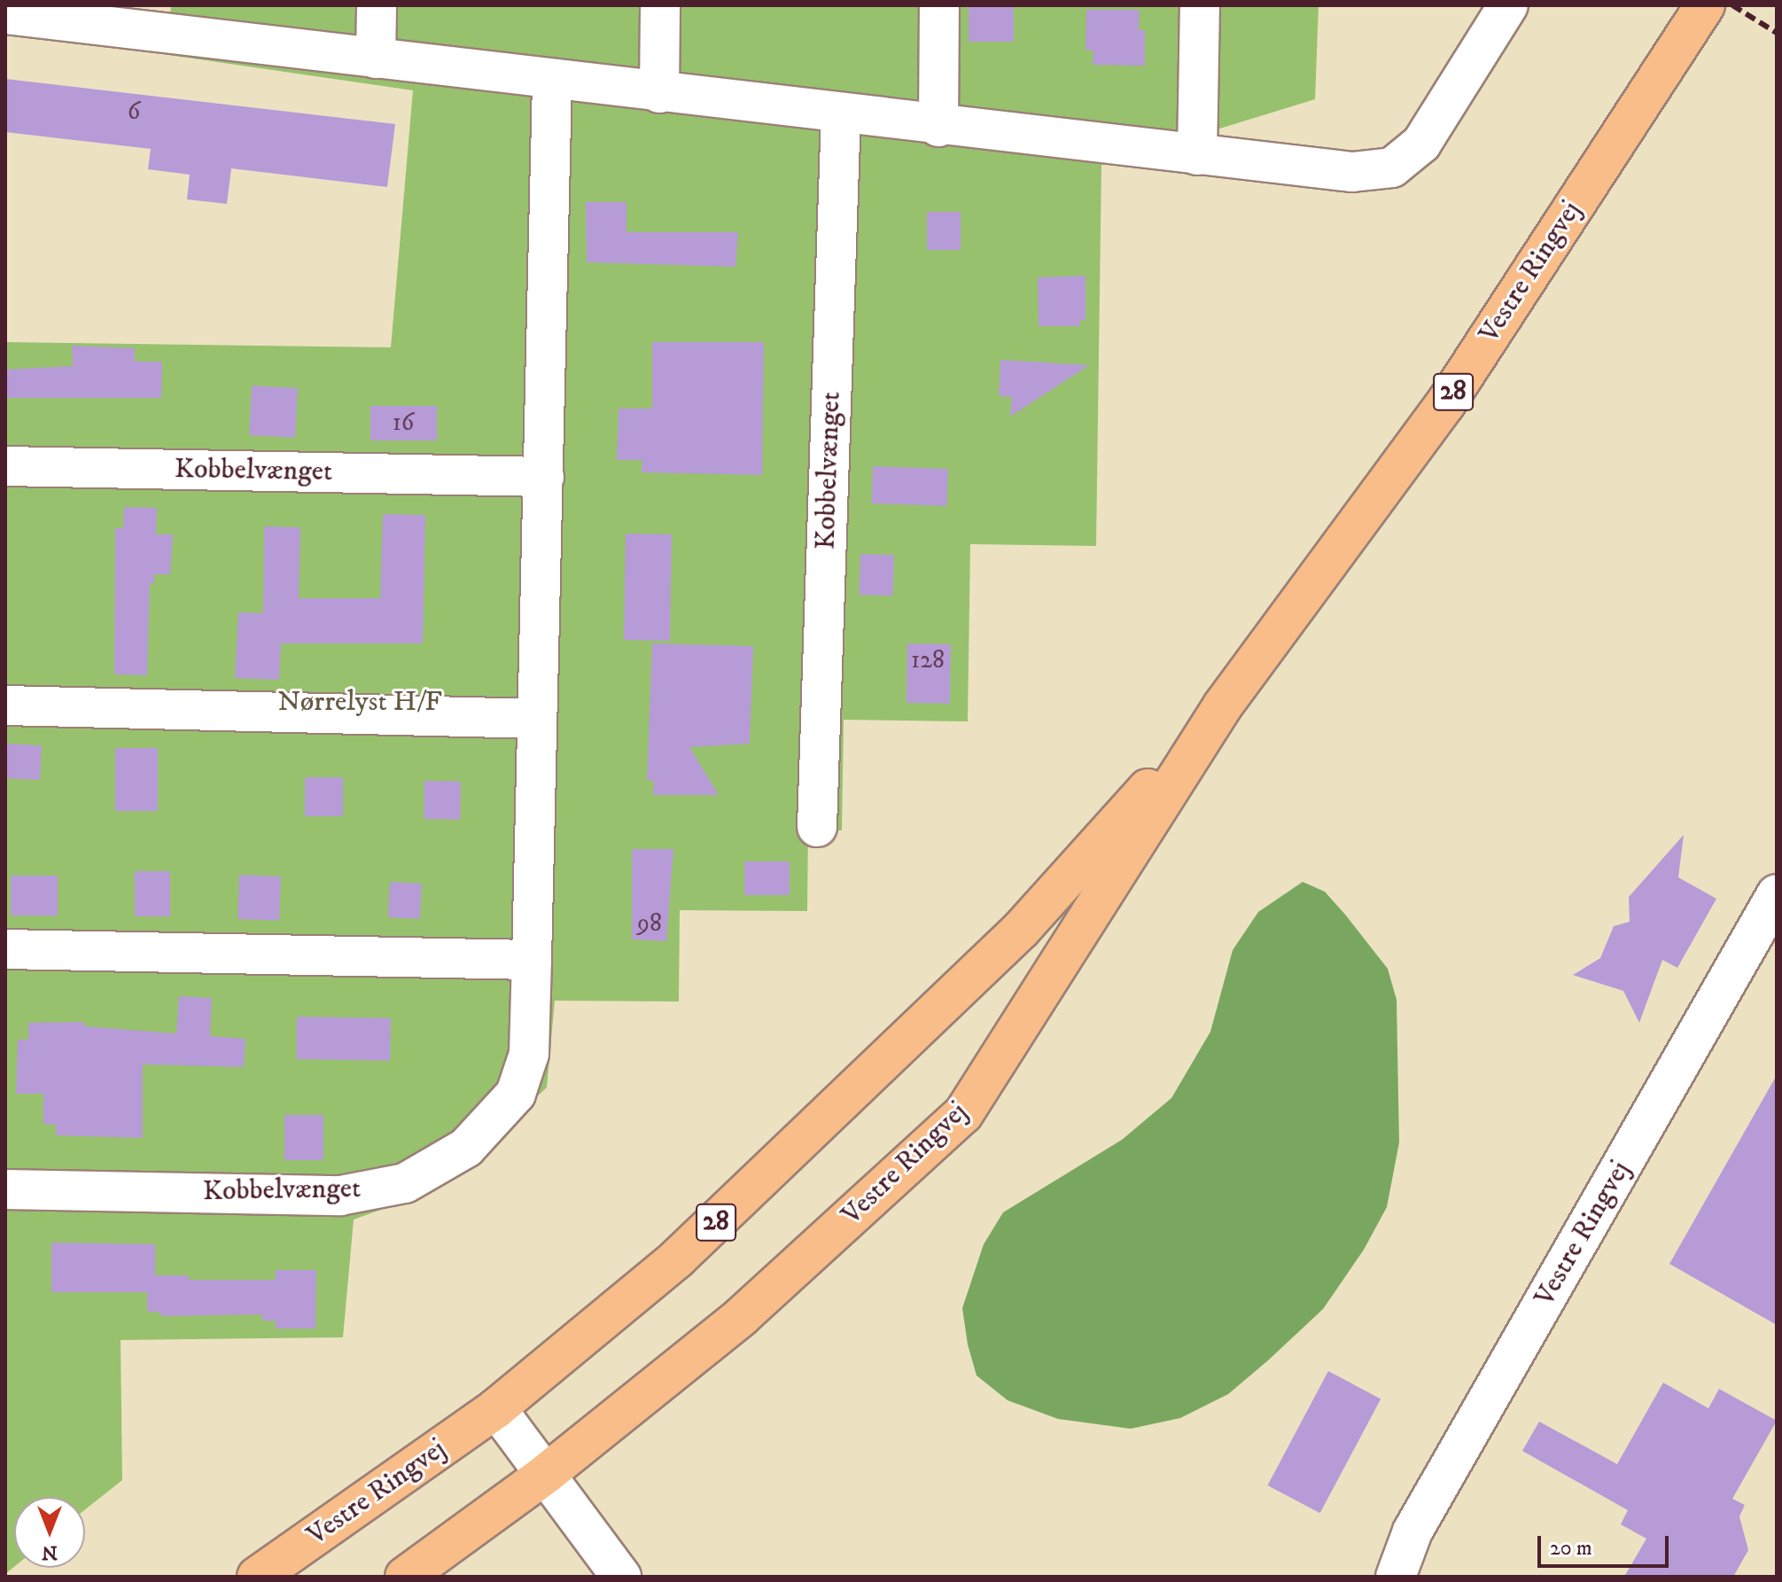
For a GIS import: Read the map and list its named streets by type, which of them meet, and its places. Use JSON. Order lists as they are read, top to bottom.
{
  "streets": {
    "main road": ["Vestre Ringvej", "28"],
    "street": ["Kobbelvænget"]
  },
  "parks": ["Nørrelyst H/F"],
  "house_numbers": [
    "6",
    "16",
    "128",
    "98"
  ],
  "scale_bar": "20 m",
  "north": "bottom"
}
